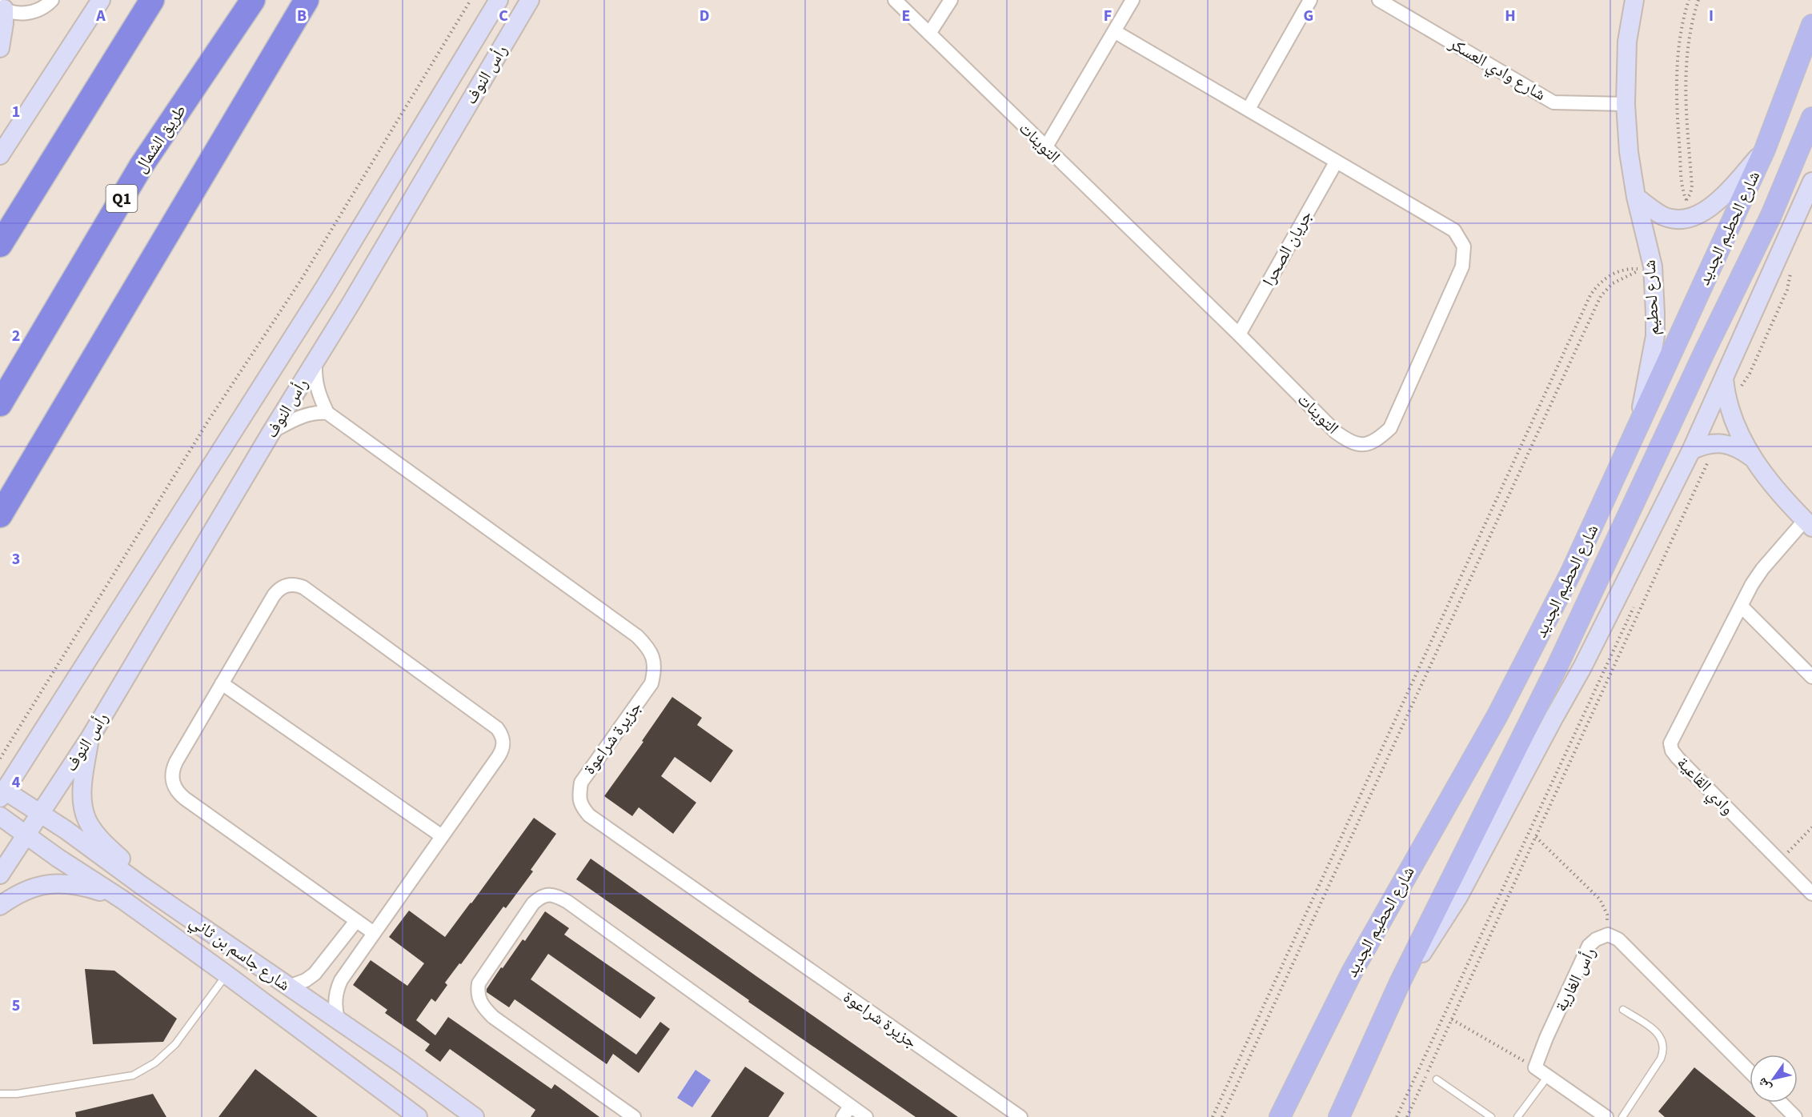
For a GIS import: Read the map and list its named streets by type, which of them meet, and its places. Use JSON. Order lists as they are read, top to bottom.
{
  "streets": {
    "highway": ["طريق الشمال", "Q1"],
    "main road": ["شارع الحطيم الجديد"],
    "street": [
      "شارع وادي العسكر",
      "رأس النوف",
      "التوينات",
      "جريان الصحرا",
      "شارع لحطيم",
      "جزيرة شراعوة",
      "وادي القاعية",
      "شارع جاسم بن ثاني",
      "رأس الغارية"
    ]
  },
  "crossings": [
    ["شارع وادي العسكر", "شارع لحطيم"],
    ["رأس النوف", "شارع جاسم بن ثاني"],
    ["التوينات", "جريان الصحرا"],
    ["شارع الحطيم الجديد", "شارع لحطيم"]
  ],
  "north": "bottom left",
  "grid": {
    "columns": [
      "A",
      "B",
      "C",
      "D",
      "E",
      "F",
      "G",
      "H",
      "I"
    ],
    "rows": [
      "1",
      "2",
      "3",
      "4",
      "5"
    ]
  }
}
